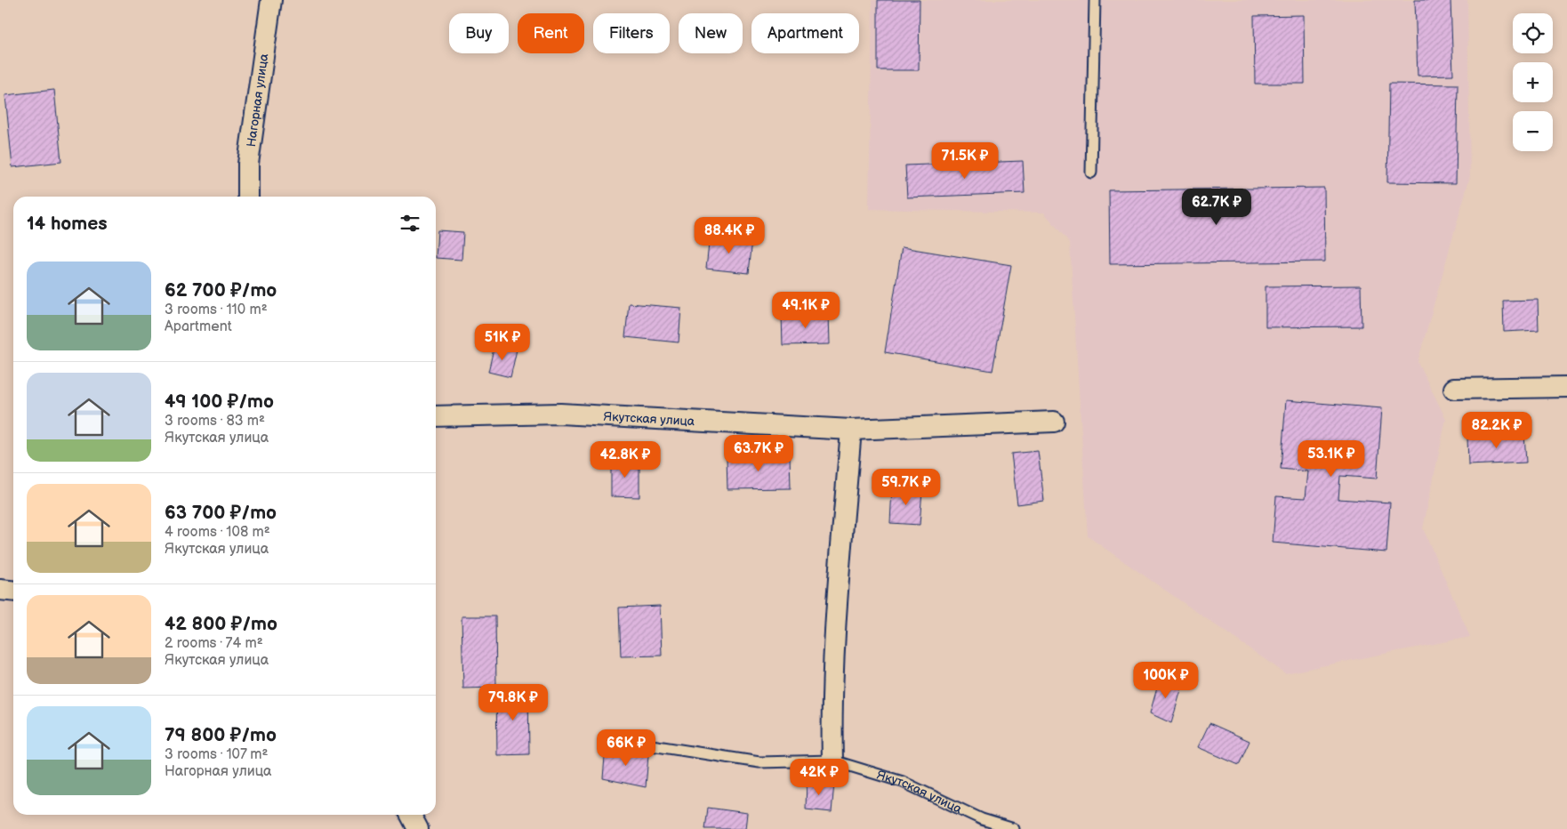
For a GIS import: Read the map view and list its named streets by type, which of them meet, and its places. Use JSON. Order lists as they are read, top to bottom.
{
  "streets": {
    "street": ["Нагорная улица", "Якутская улица"]
  },
  "page": {
    "map_buttons": ["+", "−"],
    "chip": [
      "Buy",
      "Rent",
      "Filters",
      "New",
      "Apartment"
    ],
    "price": [
      "71.5K ₽",
      "62.7K ₽",
      "88.4K ₽",
      "49.1K ₽",
      "51K ₽",
      "82.2K ₽",
      "63.7K ₽",
      "53.1K ₽",
      "42.8K ₽",
      "59.7K ₽",
      "100K ₽",
      "79.8K ₽",
      "66K ₽",
      "42K ₽"
    ],
    "heading": "14 homes",
    "list": [
      {
        "name": "62 700 ₽/mo",
        "note": "3 rooms · 110 m² · Apartment"
      },
      {
        "name": "49 100 ₽/mo",
        "note": "3 rooms · 83 m² · Якутская улица"
      },
      {
        "name": "63 700 ₽/mo",
        "note": "4 rooms · 108 m² · Якутская улица"
      },
      {
        "name": "42 800 ₽/mo",
        "note": "2 rooms · 74 m² · Якутская улица"
      },
      {
        "name": "79 800 ₽/mo",
        "note": "3 rooms · 107 m² · Нагорная улица"
      }
    ]
  }
}
